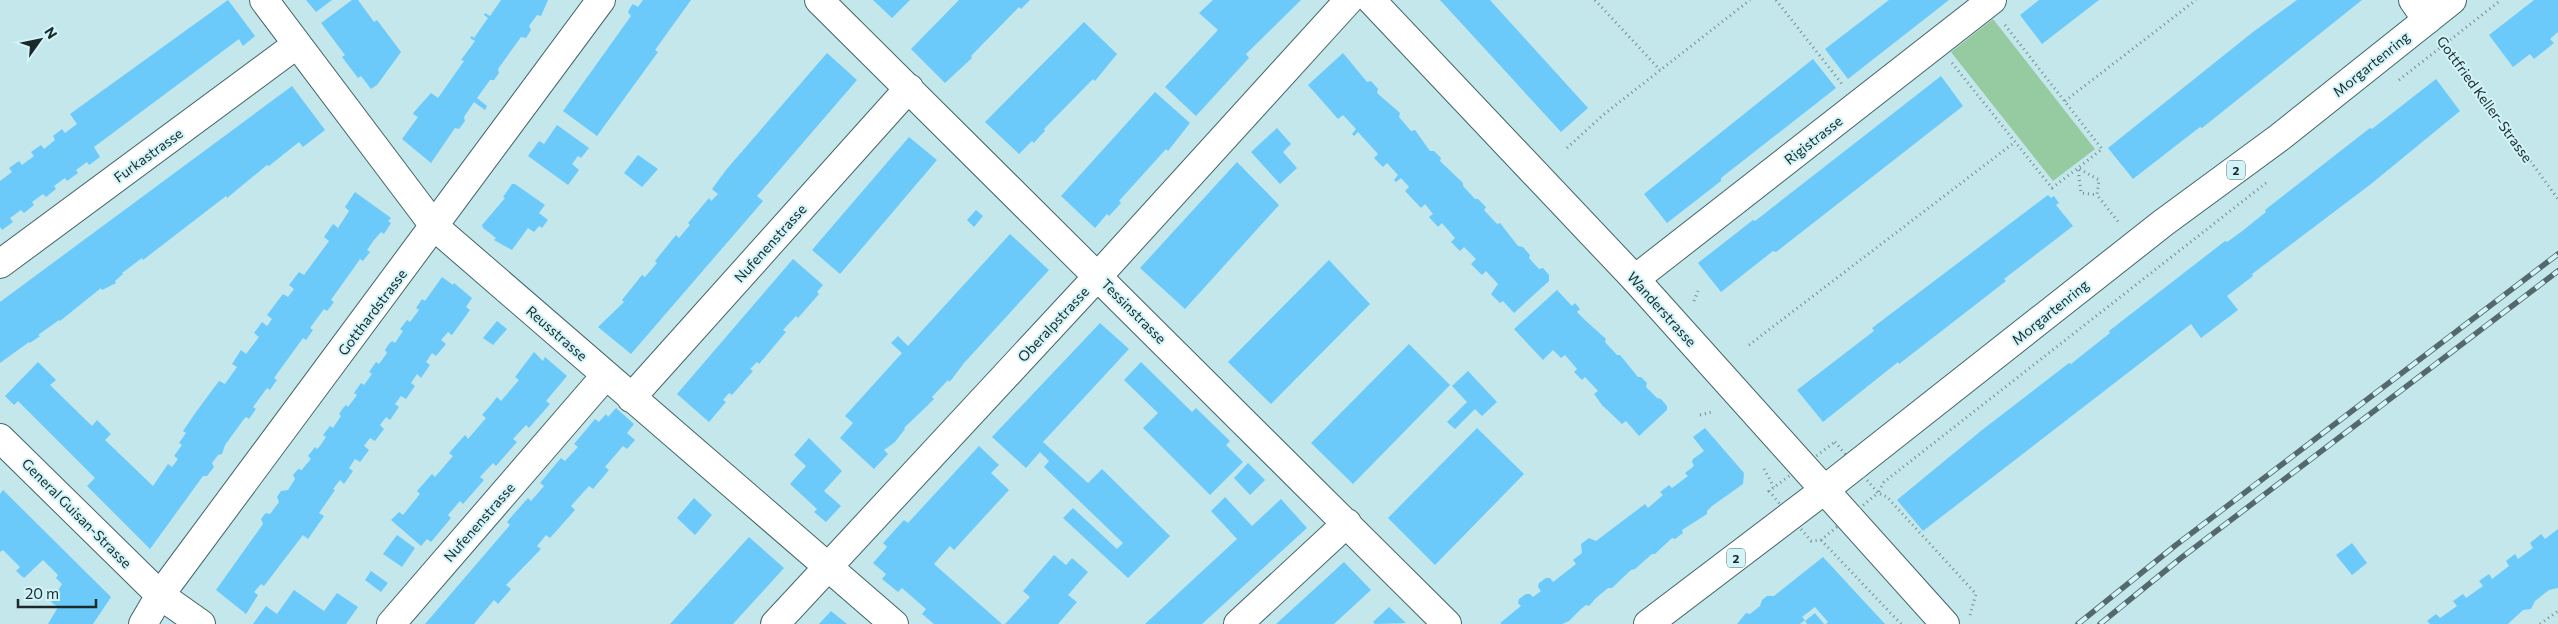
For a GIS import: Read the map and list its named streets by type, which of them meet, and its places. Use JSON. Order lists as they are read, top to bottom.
{
  "streets": {
    "street": [
      "Morgartenring",
      "Rigistrasse",
      "Furkastrasse",
      "2",
      "Nufenenstrasse",
      "Wanderstrasse",
      "Tessinstrasse",
      "Gotthardstrasse",
      "Oberalpstrasse",
      "Reusstrasse",
      "General Guisan-Strasse"
    ],
    "path": ["Gottfried Keller-Strasse"]
  },
  "crossings": [
    ["Morgartenring", "Gottfried Keller-Strasse"],
    ["Morgartenring", "Wanderstrasse"],
    ["Rigistrasse", "Wanderstrasse"],
    ["Furkastrasse", "Reusstrasse"],
    ["Nufenenstrasse", "Tessinstrasse"],
    ["Nufenenstrasse", "Reusstrasse"],
    ["Tessinstrasse", "Oberalpstrasse"],
    ["Gotthardstrasse", "Reusstrasse"],
    ["Gotthardstrasse", "General Guisan-Strasse"],
    ["Oberalpstrasse", "Reusstrasse"]
  ],
  "scale_bar": "20 m",
  "north": "top right"
}
